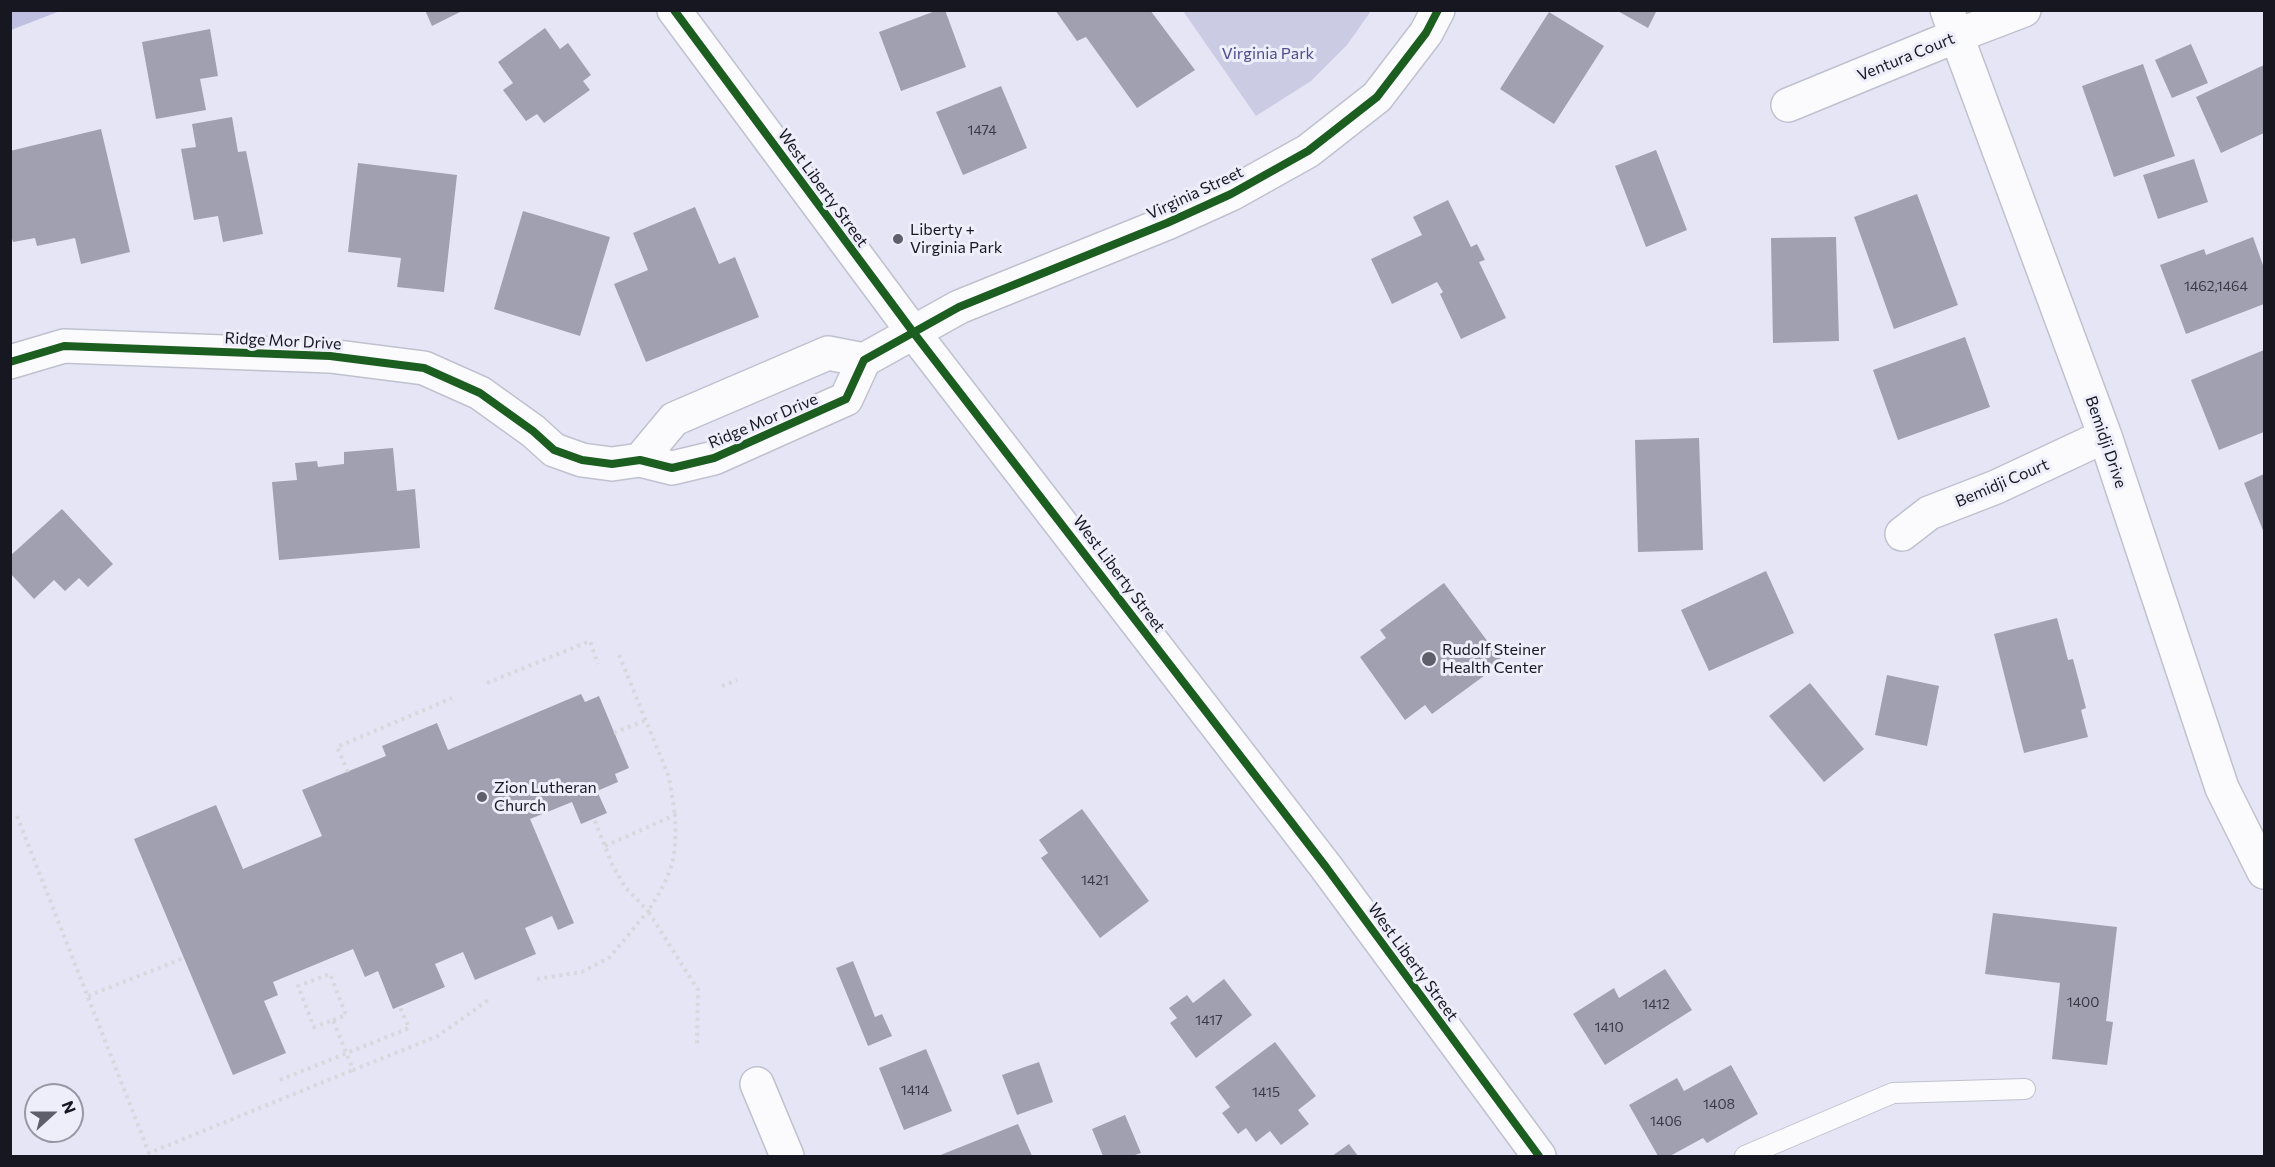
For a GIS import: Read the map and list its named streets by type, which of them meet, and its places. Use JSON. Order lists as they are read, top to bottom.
{
  "streets": {
    "street": [
      "Ventura Court",
      "West Liberty Street",
      "Virginia Street",
      "Ridge Mor Drive",
      "Bemidji Drive",
      "Bemidji Court"
    ]
  },
  "crossings": [
    ["Ventura Court", "Bemidji Drive"],
    ["West Liberty Street", "Virginia Street"],
    ["Bemidji Drive", "Bemidji Court"]
  ],
  "parks": ["Virginia Park"],
  "places": ["Liberty + Virginia Park", "Rudolf Steiner Health Center", "Zion Lutheran Church"],
  "house_numbers": [
    "1474",
    "1462,1464",
    "1421",
    "1400",
    "1412",
    "1417",
    "1410",
    "1414",
    "1415",
    "1408",
    "1406"
  ],
  "north": "right"
}
